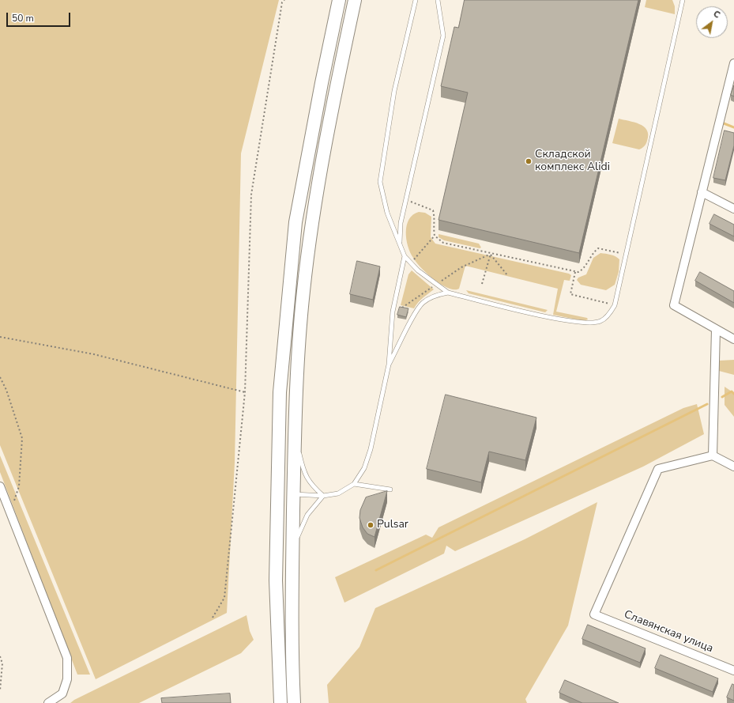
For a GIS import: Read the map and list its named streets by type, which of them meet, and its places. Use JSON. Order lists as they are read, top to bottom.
{
  "streets": {
    "street": ["Славянская улица"]
  },
  "places": ["Складской комплекс Alidi", "Pulsar"],
  "scale_bar": "50 m",
  "north": "top right"
}
